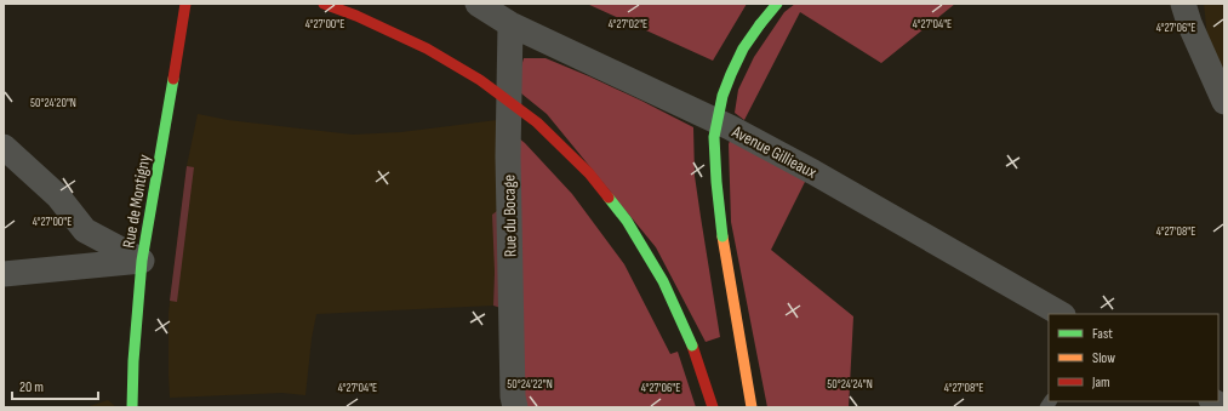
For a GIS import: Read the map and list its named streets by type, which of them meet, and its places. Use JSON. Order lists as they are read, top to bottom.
{
  "streets": {
    "main road": ["Rue de Montigny"],
    "street": ["Avenue Gillieaux", "Rue du Bocage"]
  },
  "crossings": [
    ["Avenue Gillieaux", "Rue du Bocage"]
  ],
  "legend": ["Fast", "Slow", "Jam"],
  "scale_bar": "20 m",
  "coordinates": [
    "4°27'00\"E",
    "4°27'02\"E",
    "4°27'04\"E",
    "4°27'06\"E",
    "50°24'20\"N",
    "4°27'08\"E",
    "50°24'22\"N",
    "50°24'24\"N"
  ]
}
